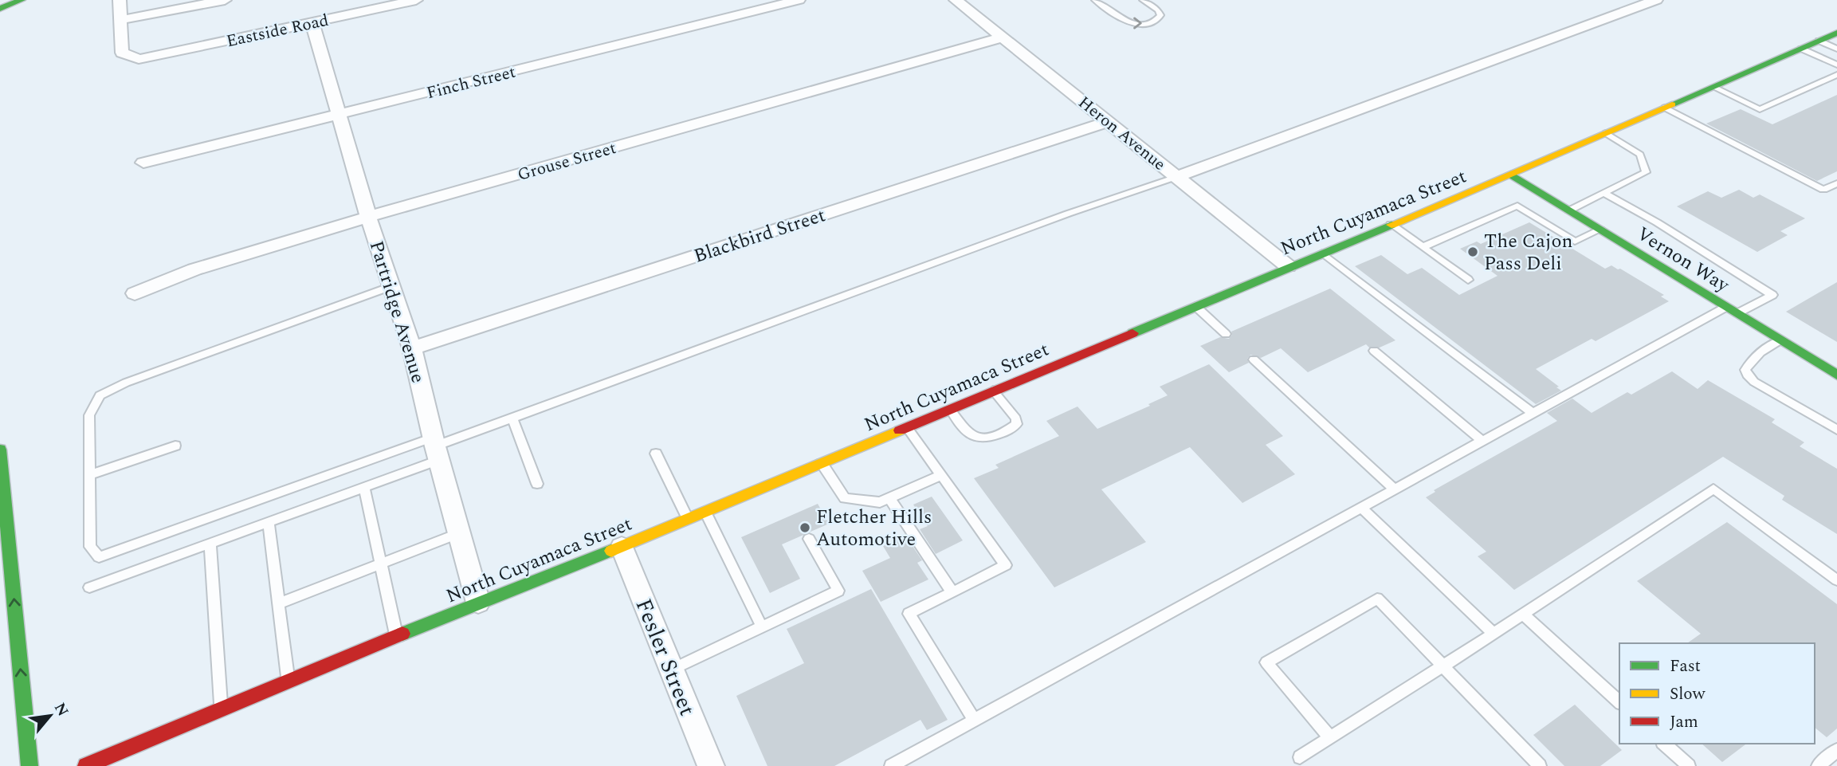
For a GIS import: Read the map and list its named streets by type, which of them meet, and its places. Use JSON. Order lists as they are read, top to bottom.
{
  "streets": {
    "main road": ["North Cuyamaca Street", "Vernon Way"],
    "street": [
      "Eastside Road",
      "Finch Street",
      "Heron Avenue",
      "Grouse Street",
      "Blackbird Street",
      "Partridge Avenue",
      "Fesler Street"
    ]
  },
  "crossings": [
    ["Eastside Road", "Partridge Avenue"],
    ["Finch Street", "Partridge Avenue"],
    ["Heron Avenue", "Grouse Street"],
    ["Heron Avenue", "North Cuyamaca Street"],
    ["Heron Avenue", "Blackbird Street"],
    ["Grouse Street", "Partridge Avenue"],
    ["North Cuyamaca Street", "Vernon Way"],
    ["North Cuyamaca Street", "Partridge Avenue"],
    ["North Cuyamaca Street", "Fesler Street"],
    ["Blackbird Street", "Partridge Avenue"]
  ],
  "places": ["The Cajon Pass Deli", "Fletcher Hills Automotive"],
  "legend": ["Fast", "Slow", "Jam"],
  "north": "top right"
}
